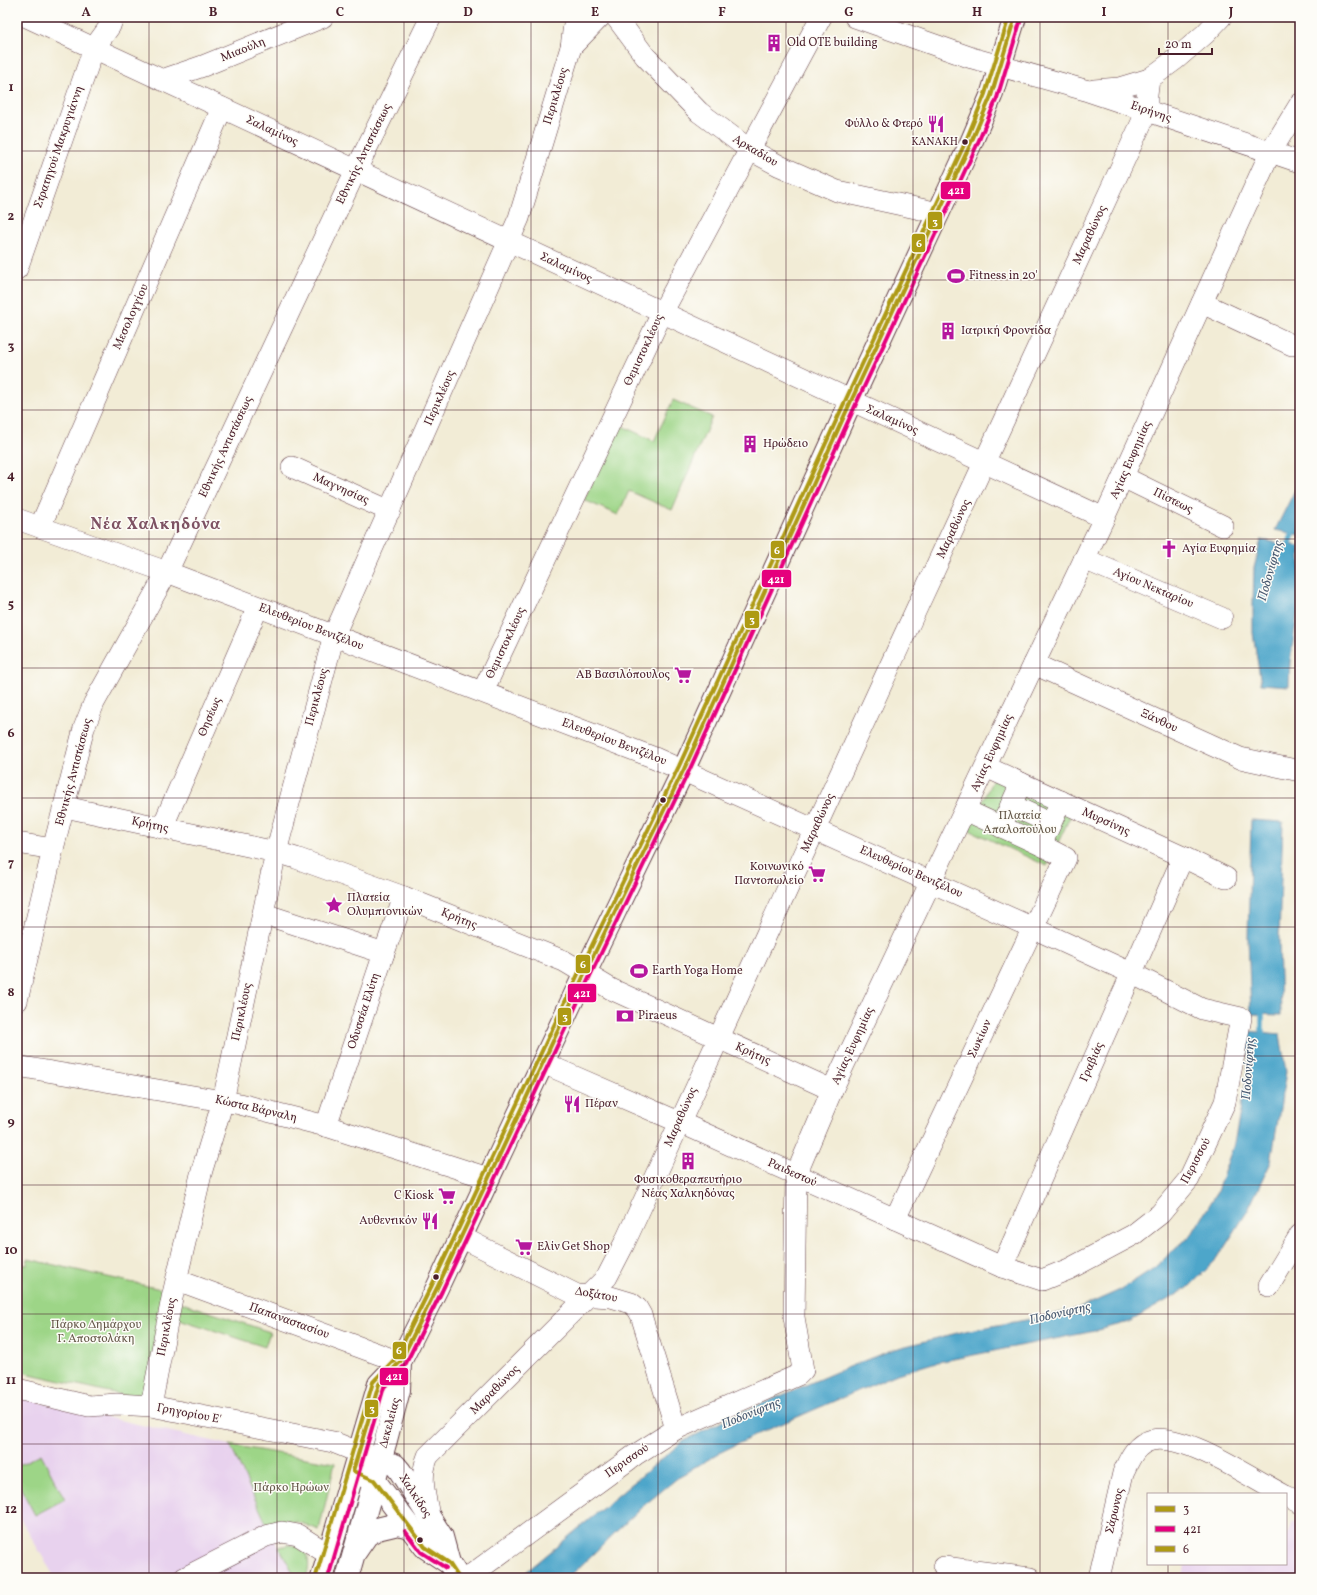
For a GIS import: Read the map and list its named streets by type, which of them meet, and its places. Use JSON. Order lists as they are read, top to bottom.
{
  "streets": {
    "main road": ["Δεκελείας", "Χαλκίδος"],
    "street": [
      "Μιαούλη",
      "Περικλέους",
      "Ειρήνης",
      "Σαλαμίνος",
      "Στρατηγού Μακρυγιάννη",
      "Αρκαδίου",
      "Εθνικής Αντιστάσεως",
      "Μαραθώνος",
      "Μεσολογγίου",
      "Θεμιστοκλέους",
      "Αγίας Ευφημίας",
      "Μαγνησίας",
      "Πίστεως",
      "Αγίου Νεκταρίου",
      "Ελευθερίου Βενιζέλου",
      "Θησέως",
      "Ξάνθου",
      "Μυρσίνης",
      "Κρήτης",
      "Οδυσσέα Ελύτη",
      "Σωκίων",
      "Γραβιάς",
      "Κώστα Βάρναλη",
      "Περισσού",
      "Ραιδεστού",
      "Δοξάτου",
      "Παπαναστασίου",
      "Γρηγορίου Ε'",
      "Σάρωνος"
    ]
  },
  "crossings": [
    ["Μιαούλη", "Σαλαμίνος"],
    ["Περικλέους", "Σαλαμίνος"],
    ["Περικλέους", "Μαγνησίας"],
    ["Περικλέους", "Ελευθερίου Βενιζέλου"],
    ["Περικλέους", "Κρήτης"],
    ["Περικλέους", "Κώστα Βάρναλη"],
    ["Περικλέους", "Παπαναστασίου"],
    ["Περικλέους", "Γρηγορίου Ε'"],
    ["Ειρήνης", "Μαραθώνος"],
    ["Ειρήνης", "Αγίας Ευφημίας"],
    ["Ειρήνης", "Δεκελείας"],
    ["Σαλαμίνος", "Στρατηγού Μακρυγιάννη"],
    ["Σαλαμίνος", "Εθνικής Αντιστάσεως"],
    ["Σαλαμίνος", "Μαραθώνος"],
    ["Σαλαμίνος", "Μεσολογγίου"],
    ["Σαλαμίνος", "Θεμιστοκλέους"],
    ["Σαλαμίνος", "Αγίας Ευφημίας"],
    ["Σαλαμίνος", "Δεκελείας"],
    ["Αρκαδίου", "Θεμιστοκλέους"],
    ["Αρκαδίου", "Δεκελείας"],
    ["Εθνικής Αντιστάσεως", "Ελευθερίου Βενιζέλου"],
    ["Εθνικής Αντιστάσεως", "Κρήτης"],
    ["Μαραθώνος", "Ελευθερίου Βενιζέλου"],
    ["Μαραθώνος", "Κρήτης"],
    ["Μαραθώνος", "Ραιδεστού"],
    ["Μαραθώνος", "Δοξάτου"],
    ["Μαραθώνος", "Χαλκίδος"],
    ["Μεσολογγίου", "Ελευθερίου Βενιζέλου"],
    ["Θεμιστοκλέους", "Ελευθερίου Βενιζέλου"],
    ["Αγίας Ευφημίας", "Πίστεως"],
    ["Αγίας Ευφημίας", "Αγίου Νεκταρίου"],
    ["Αγίας Ευφημίας", "Ελευθερίου Βενιζέλου"],
    ["Αγίας Ευφημίας", "Ξάνθου"],
    ["Αγίας Ευφημίας", "Μυρσίνης"],
    ["Αγίας Ευφημίας", "Κρήτης"],
    ["Αγίας Ευφημίας", "Περισσού"],
    ["Αγίας Ευφημίας", "Ραιδεστού"],
    ["Ελευθερίου Βενιζέλου", "Θησέως"],
    ["Ελευθερίου Βενιζέλου", "Σωκίων"],
    ["Ελευθερίου Βενιζέλου", "Γραβιάς"],
    ["Ελευθερίου Βενιζέλου", "Περισσού"],
    ["Ελευθερίου Βενιζέλου", "Δεκελείας"],
    ["Θησέως", "Κρήτης"],
    ["Μυρσίνης", "Γραβιάς"],
    ["Κρήτης", "Οδυσσέα Ελύτη"],
    ["Κρήτης", "Δεκελείας"],
    ["Οδυσσέα Ελύτη", "Κώστα Βάρναλη"],
    ["Σωκίων", "Ραιδεστού"],
    ["Γραβιάς", "Ραιδεστού"],
    ["Κώστα Βάρναλη", "Δεκελείας"],
    ["Περισσού", "Ραιδεστού"],
    ["Περισσού", "Δοξάτου"],
    ["Ραιδεστού", "Δεκελείας"],
    ["Δοξάτου", "Δεκελείας"],
    ["Παπαναστασίου", "Δεκελείας"],
    ["Γρηγορίου Ε'", "Δεκελείας"],
    ["Γρηγορίου Ε'", "Χαλκίδος"],
    ["Δεκελείας", "Χαλκίδος"]
  ],
  "districts": ["Νέα Χαλκηδόνα"],
  "water": ["Ποδονίφτης"],
  "parks": ["Πλατεία Απαλοπούλου", "Πάρκο Δημάρχου Γ. Αποστολάκη", "Πάρκο Ηρώων"],
  "places": {
    "building": [
      "Old OTE building",
      "Ιατρική Φροντίδα",
      "Ηρώδειο",
      "Φυσικοθεραπευτήριο Νέας Χαλκηδόνας"
    ],
    "restaurant": ["Φύλλο & Φτερό", "Πέραν", "Αυθεντικόν"],
    "other": ["ΚΑΝΑΚΗ"],
    "sports": ["Fitness in 20'", "Earth Yoga Home"],
    "church": ["Αγία Ευφημία"],
    "supermarket": [
      "ΑΒ Βασιλόπουλος",
      "Κοινωνικό Παντοπωλείο",
      "C Kiosk",
      "Ελίν Get Shop"
    ],
    "place": ["Πλατεία Ολυμπιονικών"],
    "bank": ["Piraeus"]
  },
  "lines": ["transit line 3", "transit line 6", "transit line 421"],
  "legend": ["3", "421", "6"],
  "scale_bar": "20 m",
  "grid": {
    "columns": [
      "A",
      "B",
      "C",
      "D",
      "E",
      "F",
      "G",
      "H",
      "I",
      "J"
    ],
    "rows": [
      "1",
      "2",
      "3",
      "4",
      "5",
      "6",
      "7",
      "8",
      "9",
      "10",
      "11",
      "12"
    ]
  }
}
